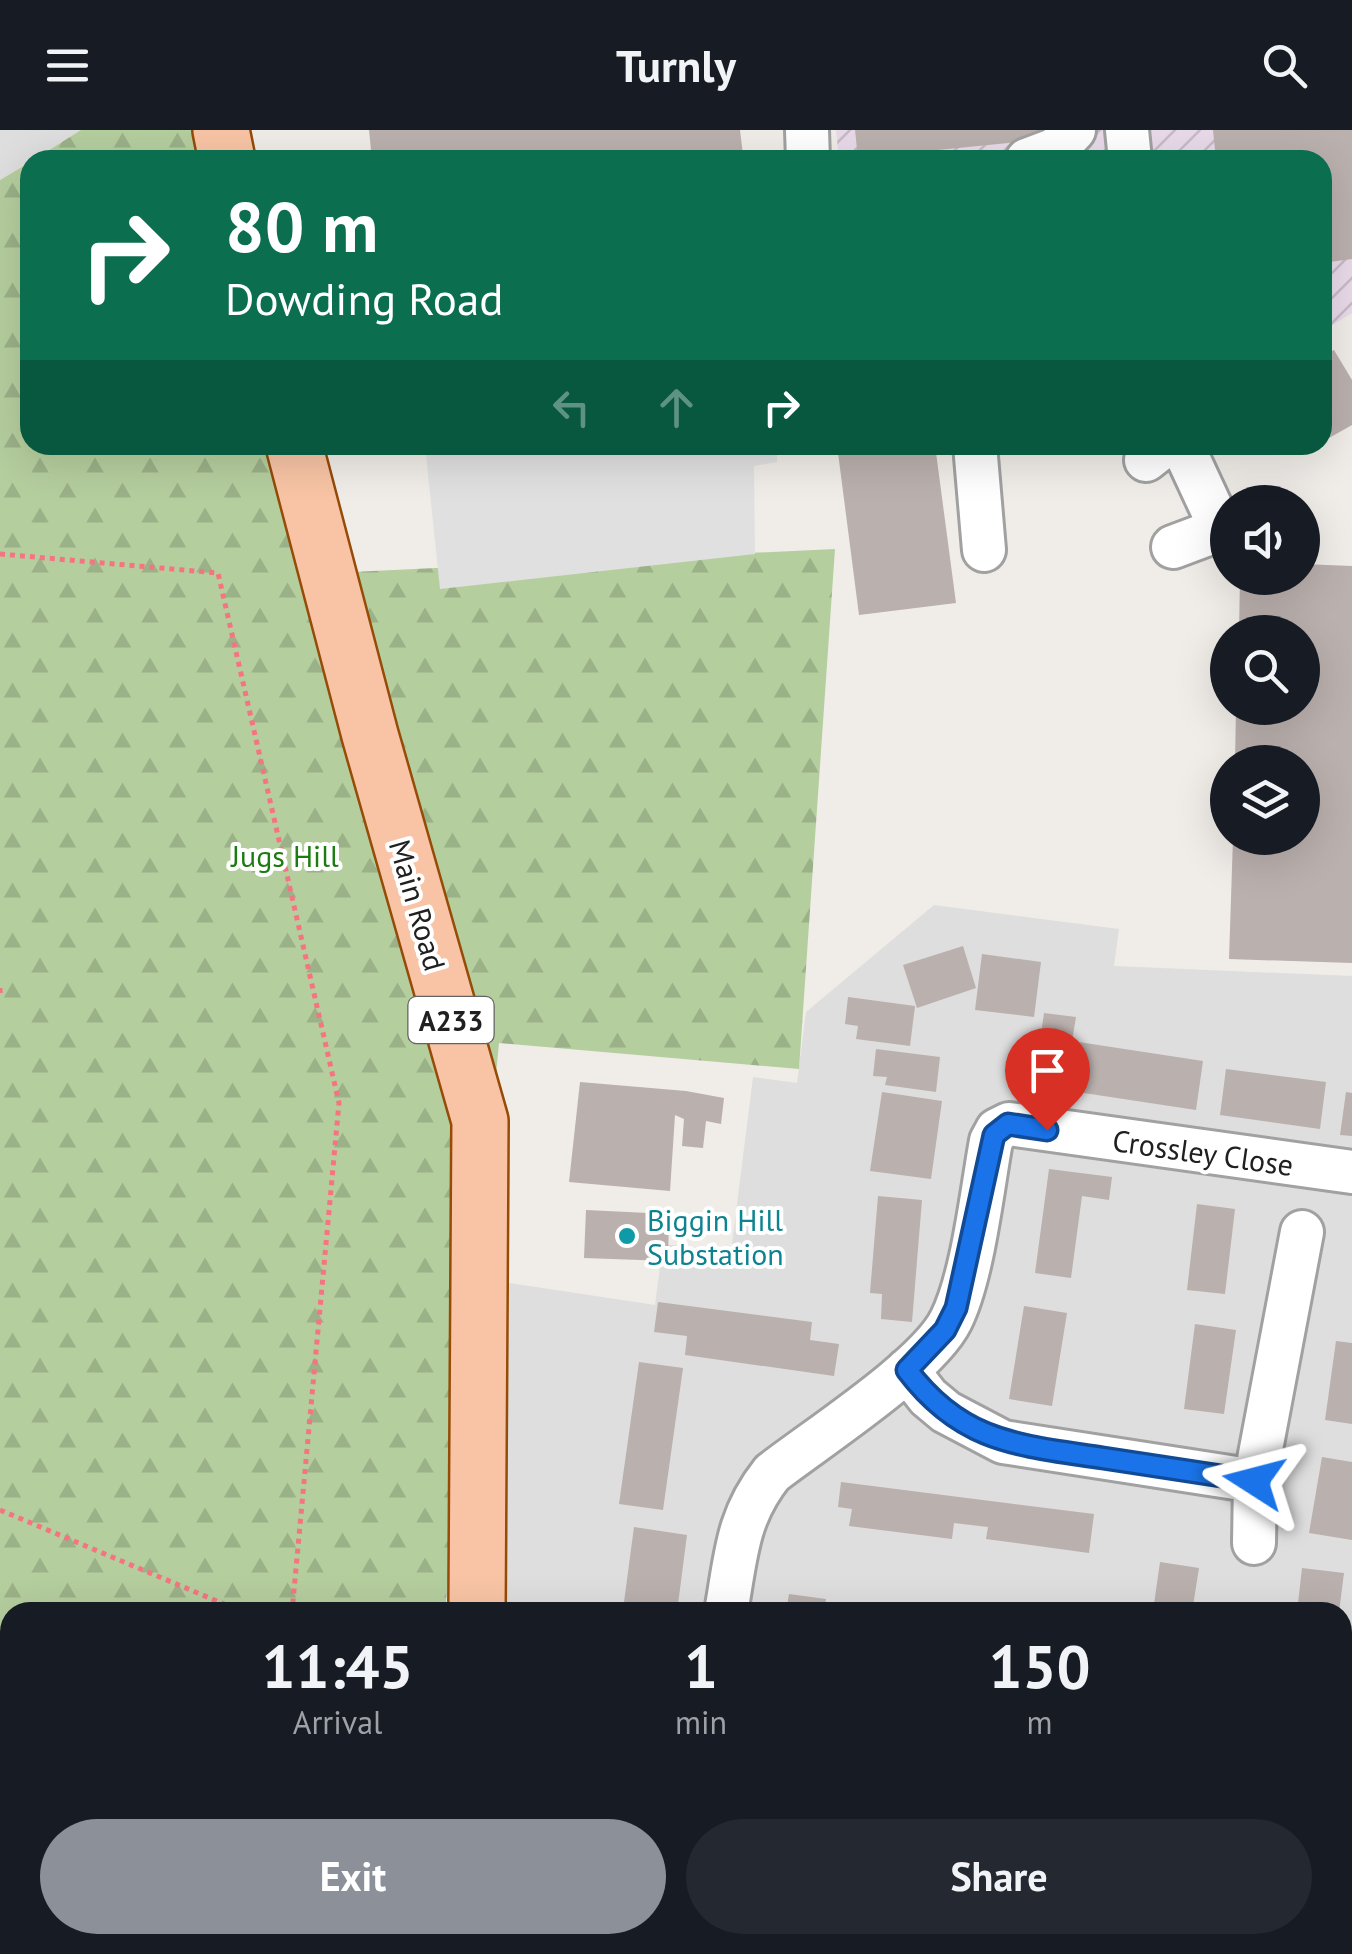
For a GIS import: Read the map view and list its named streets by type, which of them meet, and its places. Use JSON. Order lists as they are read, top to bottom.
{
  "streets": {
    "main road": ["Main Road", "A233"],
    "street": ["Crossley Close"]
  },
  "parks": ["Jugs Hill"],
  "places": ["Biggin Hill Substation"],
  "page": {
    "header": "Turnly",
    "turn": ["80 m", "Dowding Road"],
    "eta": [
      "11:45",
      "Arrival",
      "1",
      "min",
      "150",
      "m"
    ],
    "buttons": ["Exit", "Share"]
  }
}
